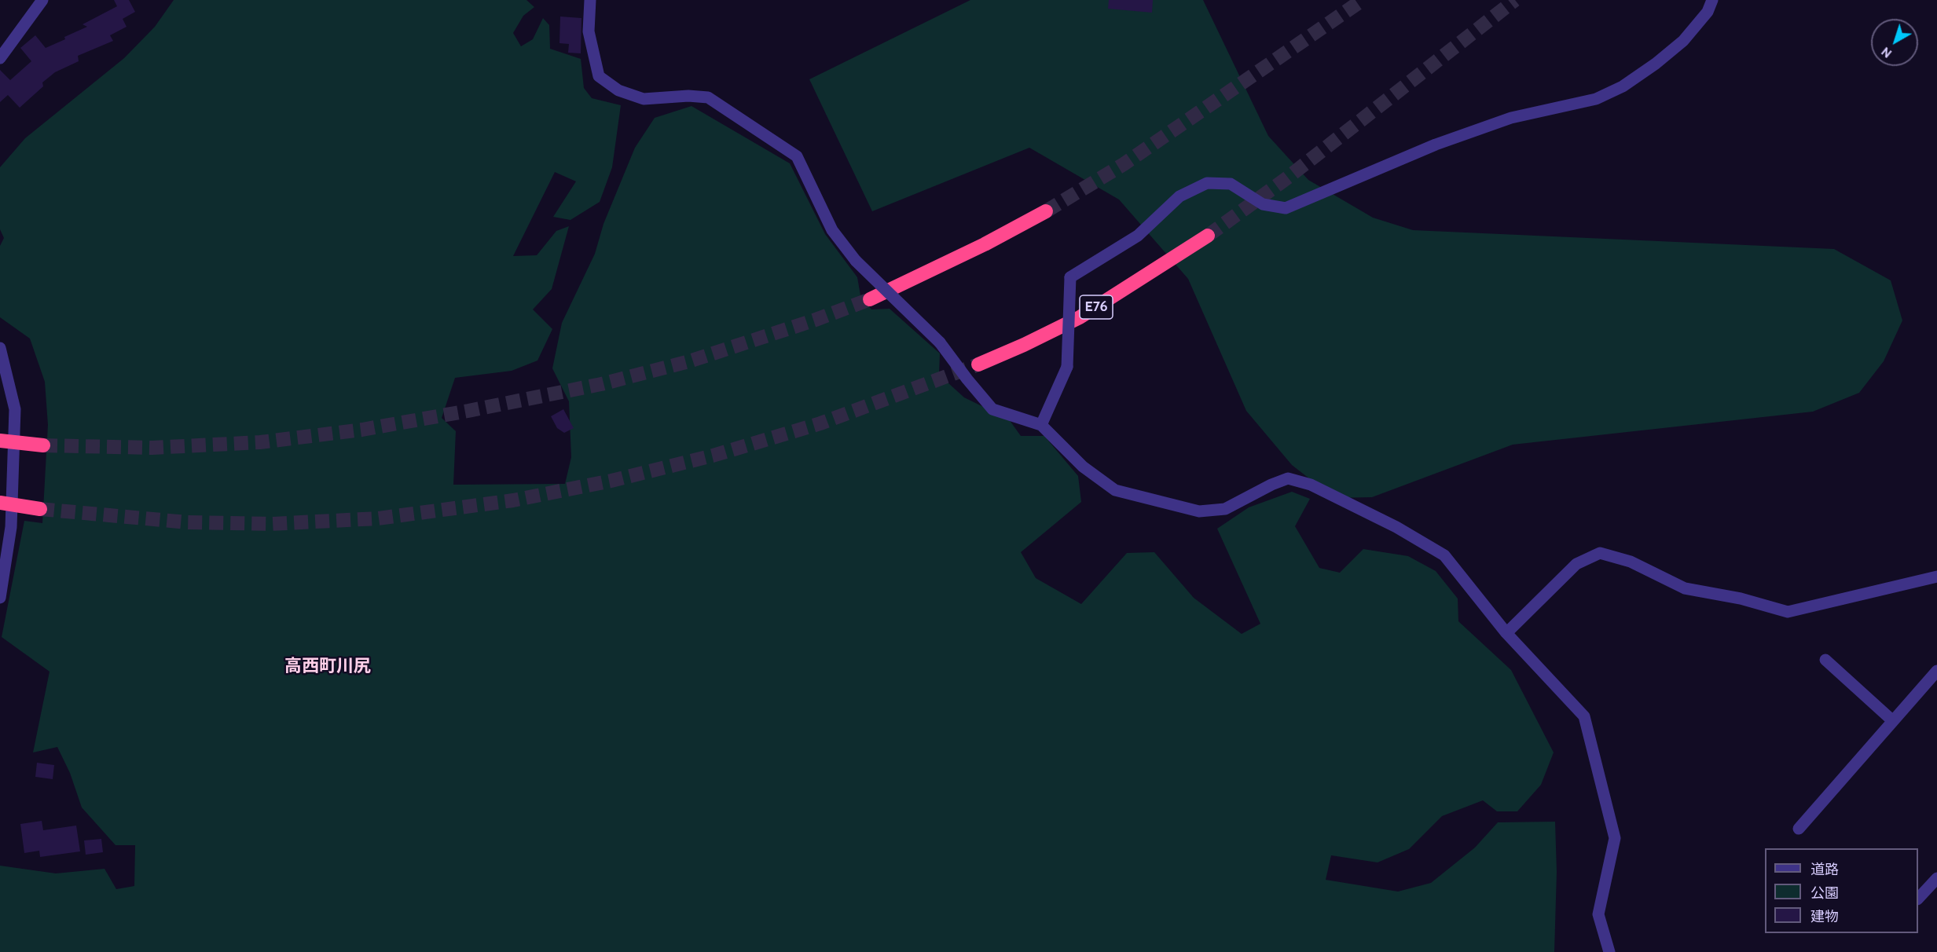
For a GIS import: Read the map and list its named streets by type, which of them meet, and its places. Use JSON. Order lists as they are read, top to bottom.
{
  "streets": {
    "highway": ["E76"]
  },
  "districts": ["高西町川尻"],
  "legend": ["道路", "公園", "建物"],
  "north": "bottom left"
}
